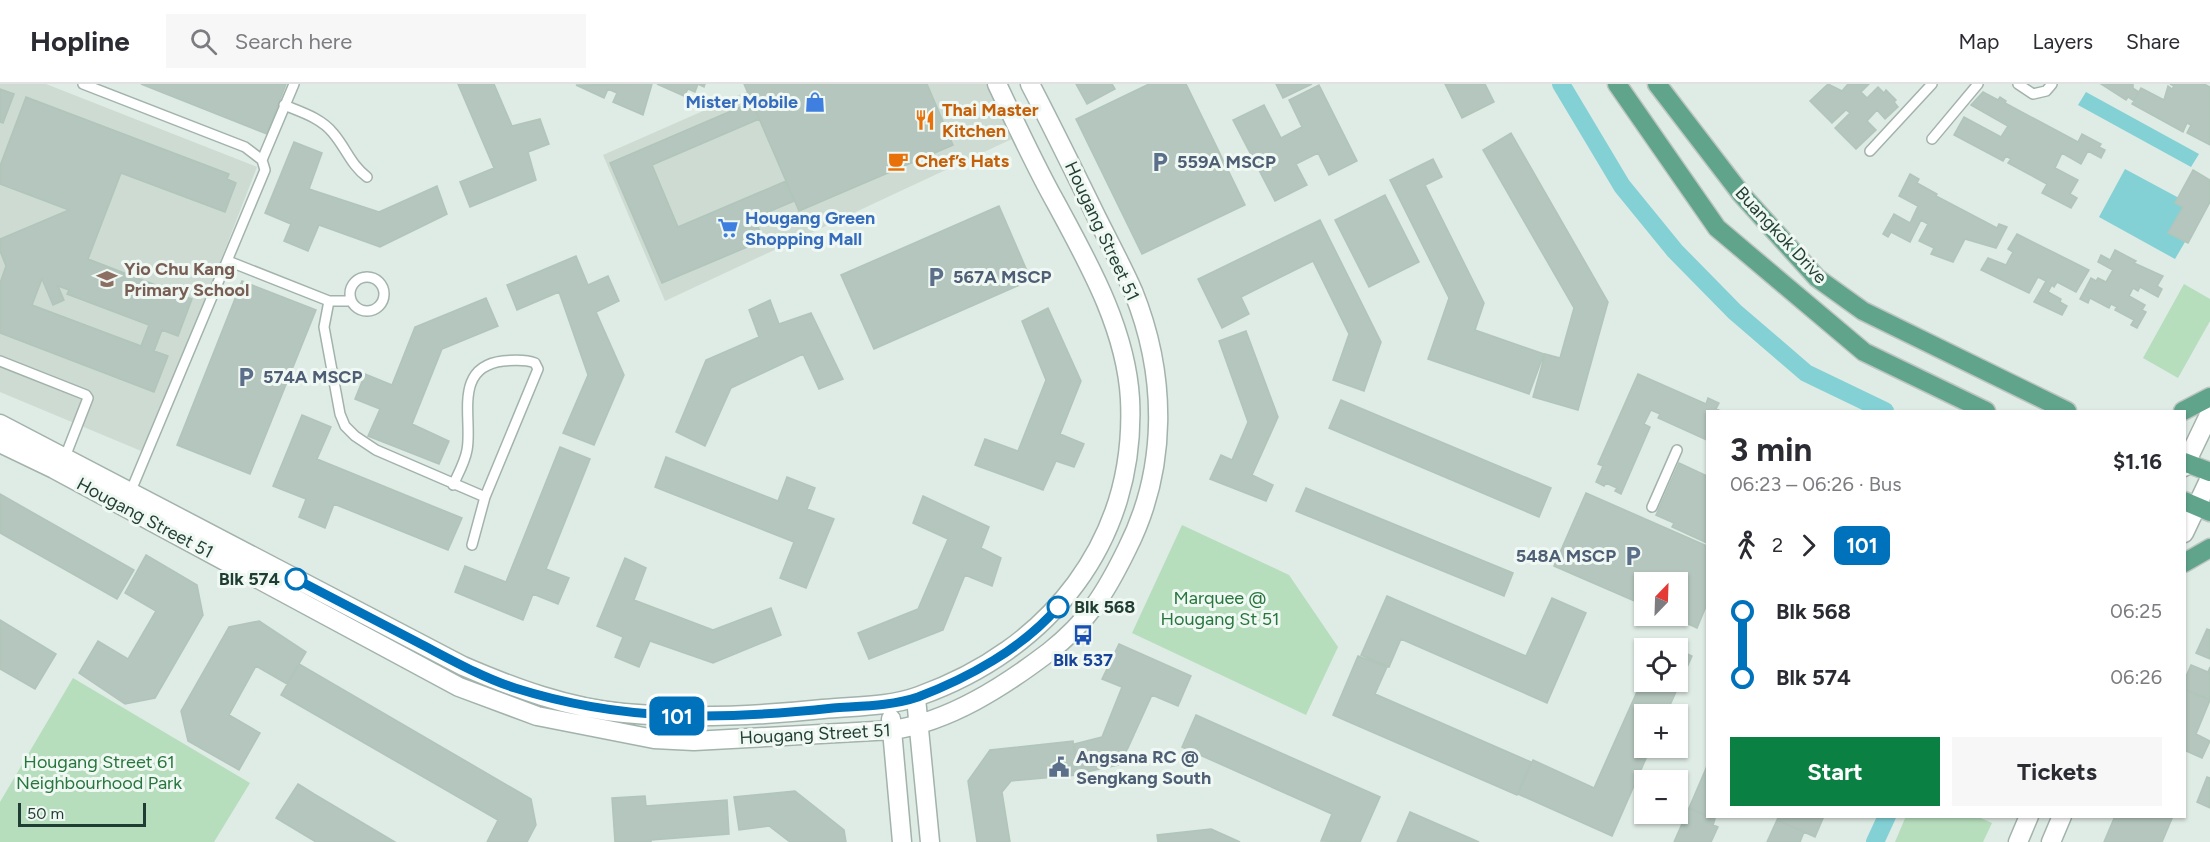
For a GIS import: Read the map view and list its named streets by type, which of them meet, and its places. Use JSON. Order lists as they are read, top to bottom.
{
  "streets": {
    "main road": ["Buangkok Drive"],
    "street": ["Hougang Street 51"]
  },
  "parks": ["Marquee @ Hougang St 51", "Hougang Street 61 Neighbourhood Park"],
  "places": {
    "shop": ["Mister Mobile"],
    "restaurant": ["Thai Master Kitchen"],
    "cafe": ["Chef’s Hats"],
    "parking": [
      "559A MSCP",
      "567A MSCP",
      "574A MSCP",
      "548A MSCP"
    ],
    "supermarket": ["Hougang Green Shopping Mall"],
    "school or university": ["Yio Chu Kang Primary School"],
    "other": ["Blk 574", "Blk 568"],
    "bus stop": ["Blk 537"],
    "public building": ["Angsana RC @ Sengkang South"]
  },
  "lines": ["bus line 101"],
  "scale_bar": "50 m",
  "north": "top right",
  "page": {
    "header": "Hopline",
    "search": "Search here",
    "nav": ["Map", "Layers", "Share"],
    "on_map": "101",
    "heading": ["3 min", "06:23 – 06:26 · Bus", "$1.16"],
    "legs": ["2", "101"],
    "map_buttons": ["+", "−"],
    "list": [
      {
        "name": "Blk 568",
        "value": "06:25"
      },
      {
        "name": "Blk 574",
        "value": "06:26"
      }
    ],
    "buttons": ["Start", "Tickets"],
    "scale": "50 m"
  }
}
